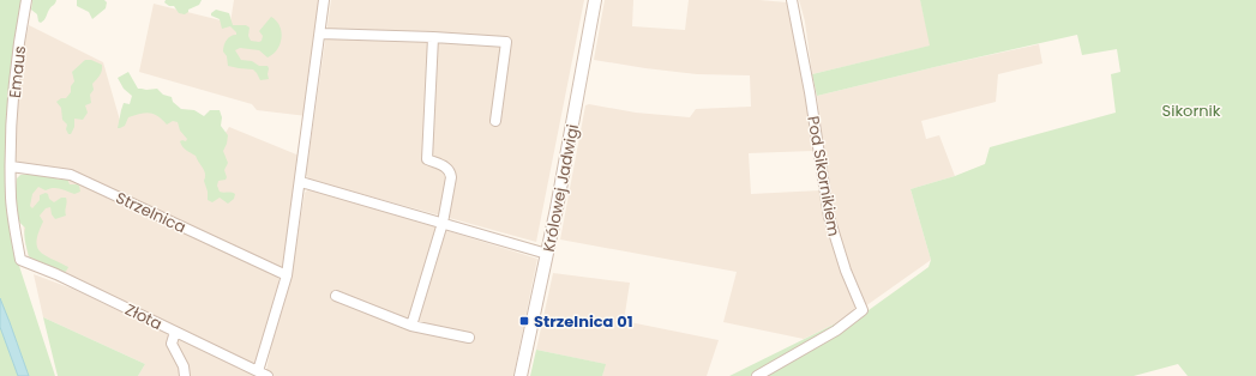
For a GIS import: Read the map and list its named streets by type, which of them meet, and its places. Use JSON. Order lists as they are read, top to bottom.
{
  "streets": {
    "street": [
      "Emaus",
      "Pod Sikornikiem",
      "Królowej Jadwigi",
      "Strzelnica",
      "Złota"
    ]
  },
  "crossings": [
    ["Emaus", "Strzelnica"],
    ["Emaus", "Złota"]
  ],
  "parks": ["Sikornik"],
  "places": {
    "transit": ["Strzelnica 01"]
  }
}
